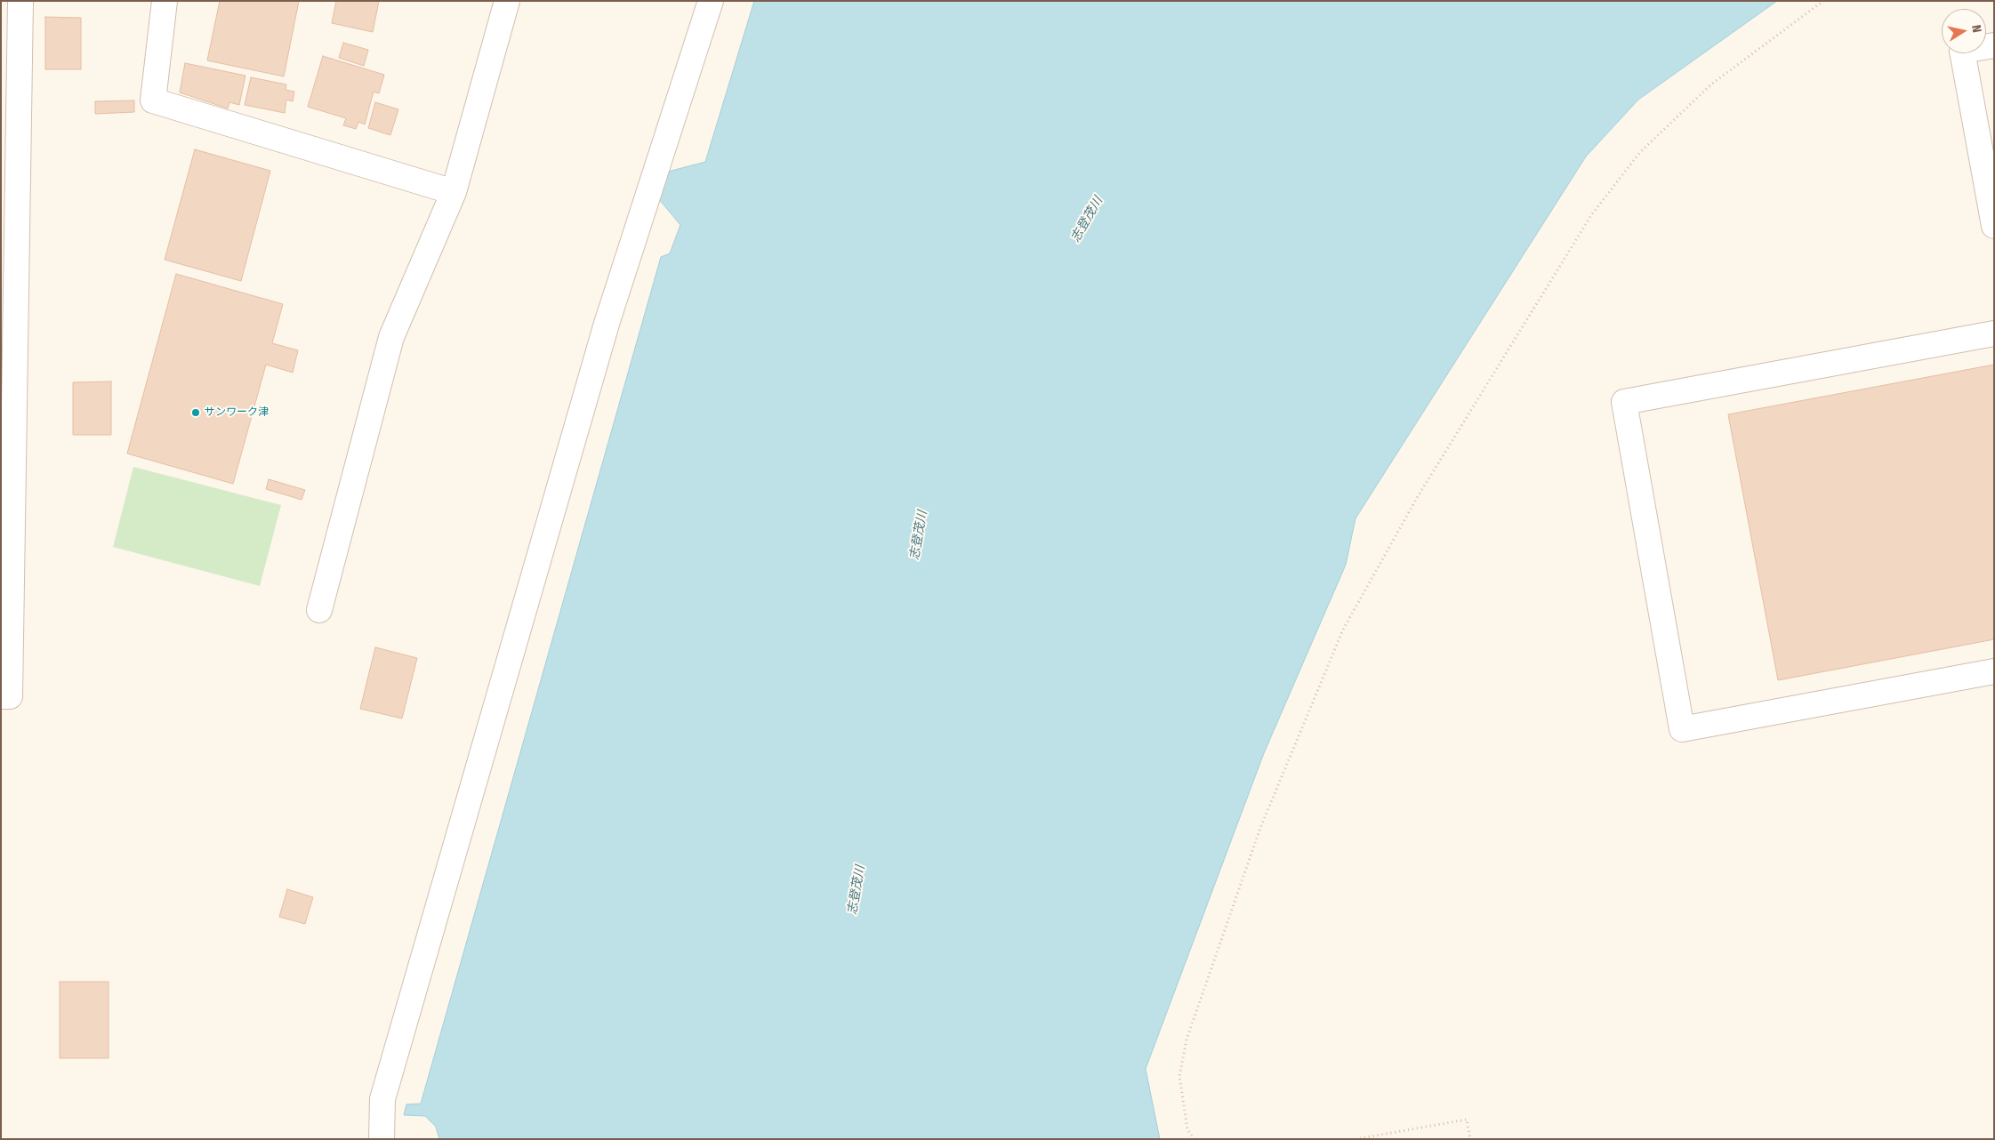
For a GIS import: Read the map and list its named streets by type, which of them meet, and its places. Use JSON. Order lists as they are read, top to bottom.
{
  "water": ["志登茂川"],
  "places": ["サンワーク津"],
  "north": "right"
}
